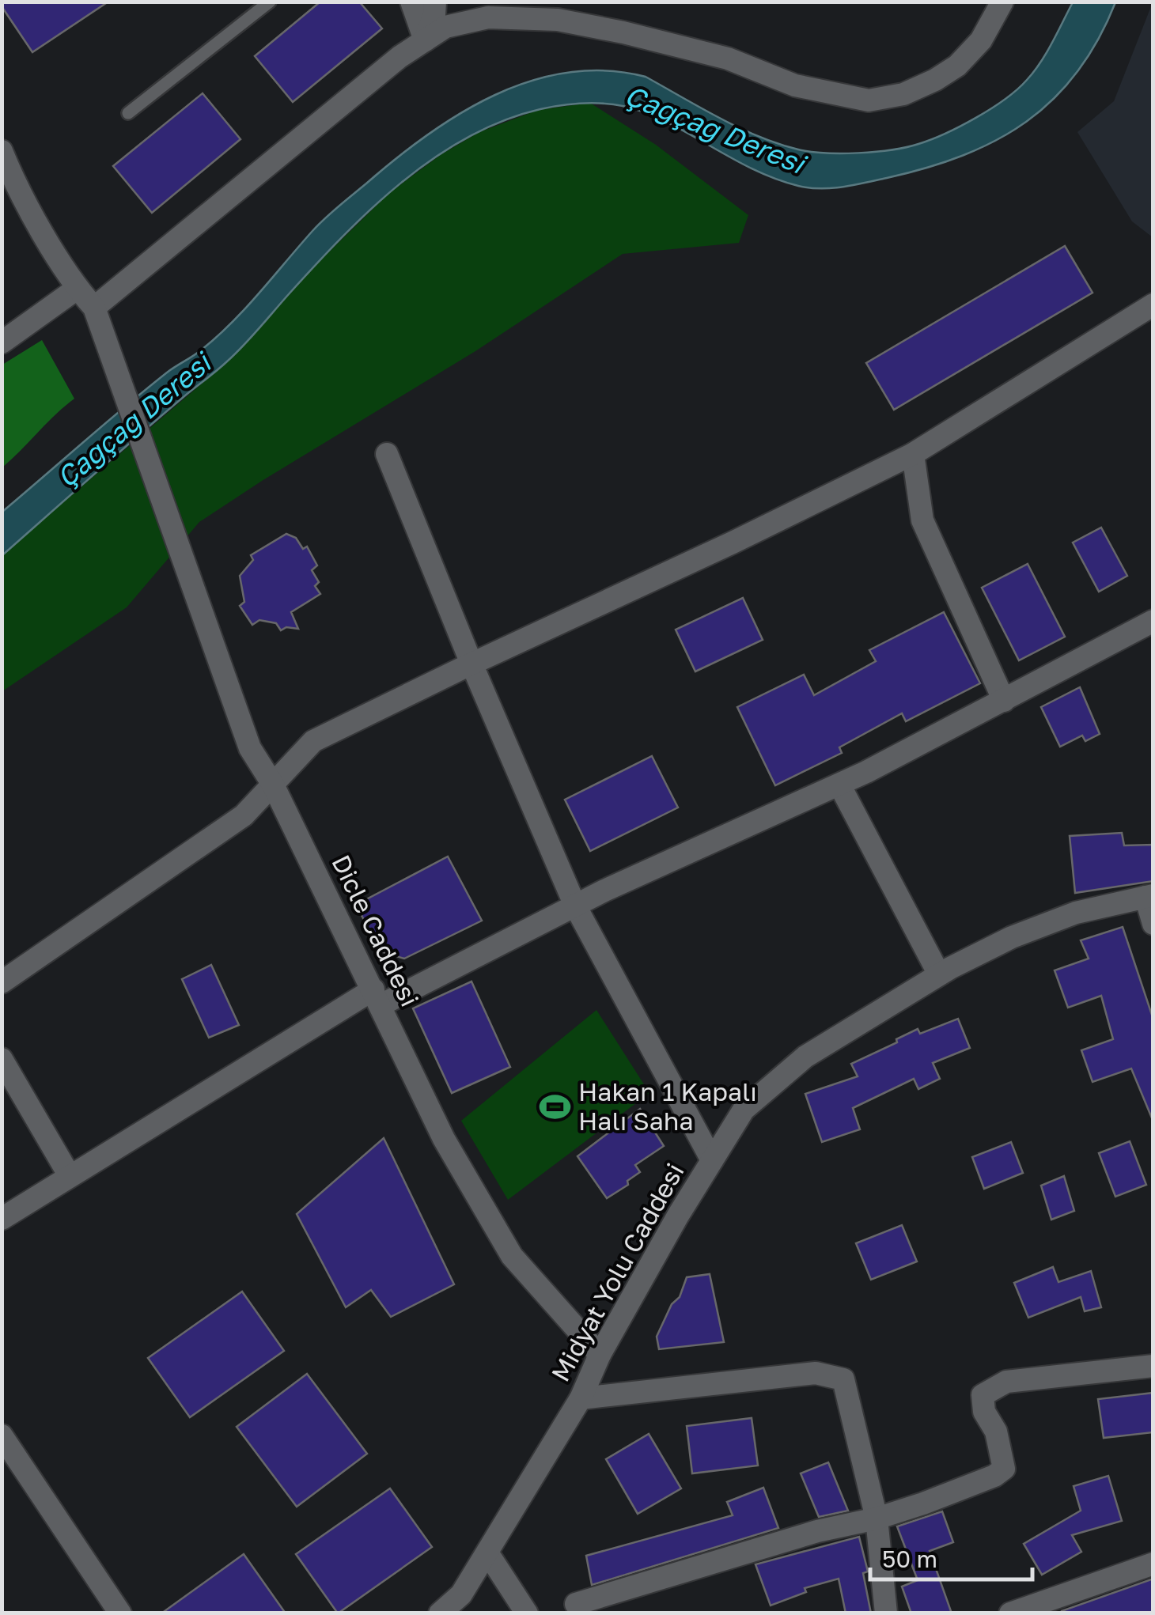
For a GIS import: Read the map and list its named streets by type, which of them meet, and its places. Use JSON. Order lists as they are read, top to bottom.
{
  "streets": {
    "street": ["Dicle Caddesi", "Midyat Yolu Caddesi"]
  },
  "crossings": [
    ["Dicle Caddesi", "Midyat Yolu Caddesi"]
  ],
  "water": ["Çağçağ Deresi"],
  "places": {
    "sports": ["Hakan 1 Kapalı Halı Saha"]
  },
  "scale_bar": "50 m"
}
